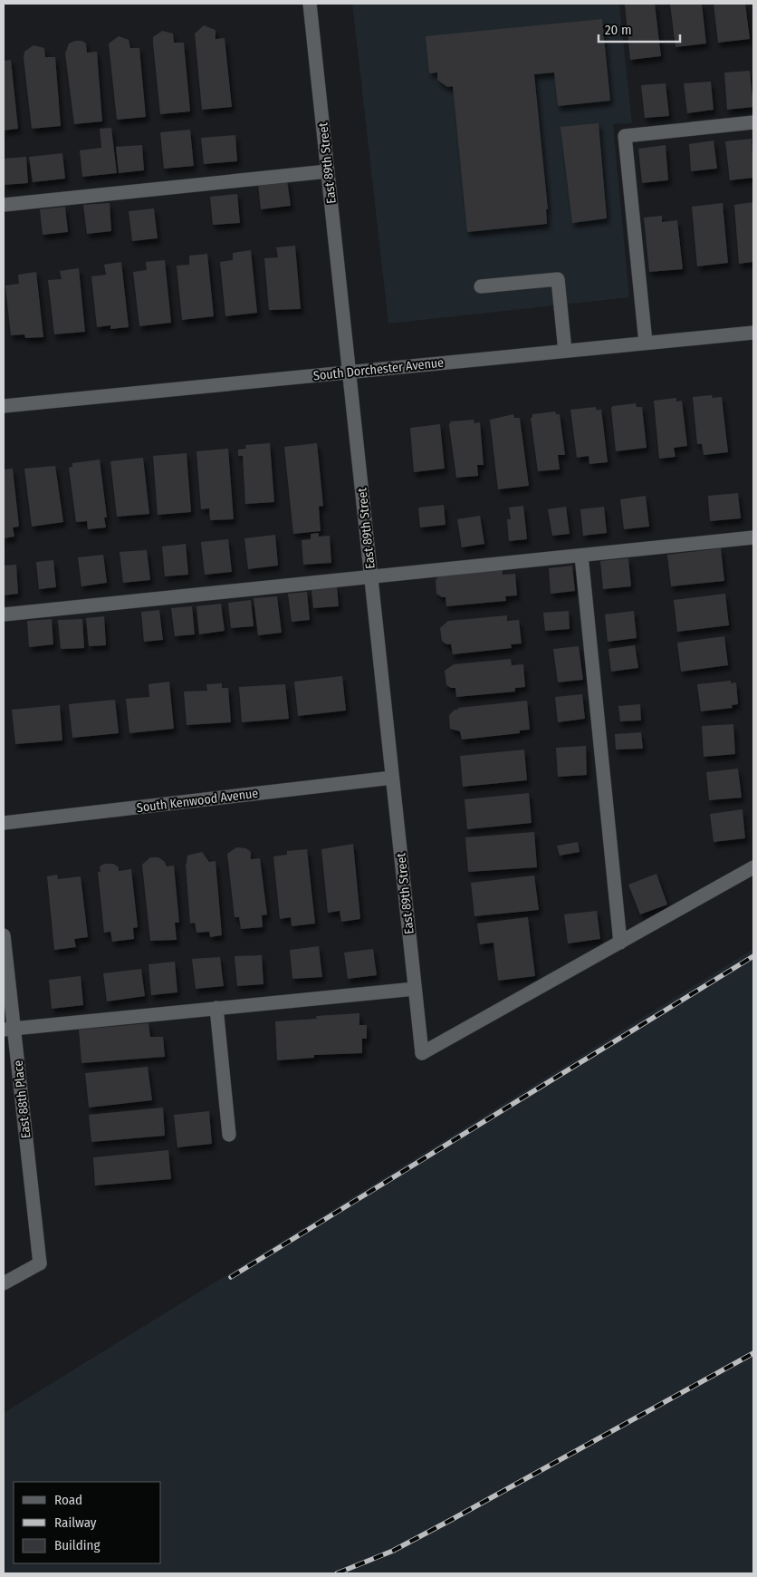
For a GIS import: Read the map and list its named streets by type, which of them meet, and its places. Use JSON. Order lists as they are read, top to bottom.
{
  "streets": {
    "street": [
      "East 89th Street",
      "South Dorchester Avenue",
      "South Kenwood Avenue",
      "East 88th Place"
    ]
  },
  "crossings": [
    ["East 89th Street", "South Dorchester Avenue"],
    ["East 89th Street", "South Kenwood Avenue"]
  ],
  "legend": ["Road", "Railway", "Building"],
  "scale_bar": "20 m"
}
